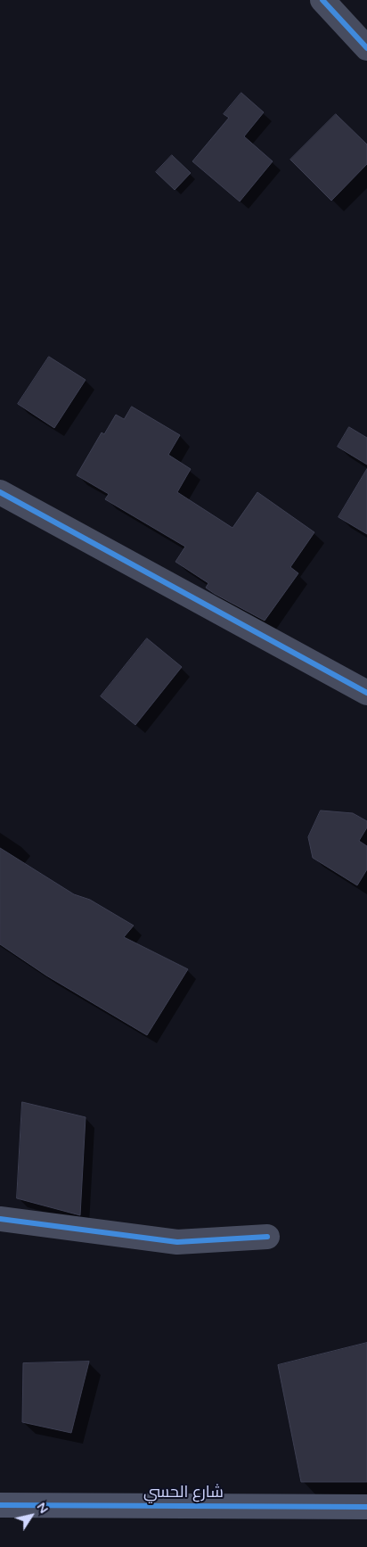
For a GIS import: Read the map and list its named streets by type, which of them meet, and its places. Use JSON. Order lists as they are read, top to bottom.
{
  "streets": {
    "street": ["شارع الحسي"]
  },
  "north": "top right"
}
